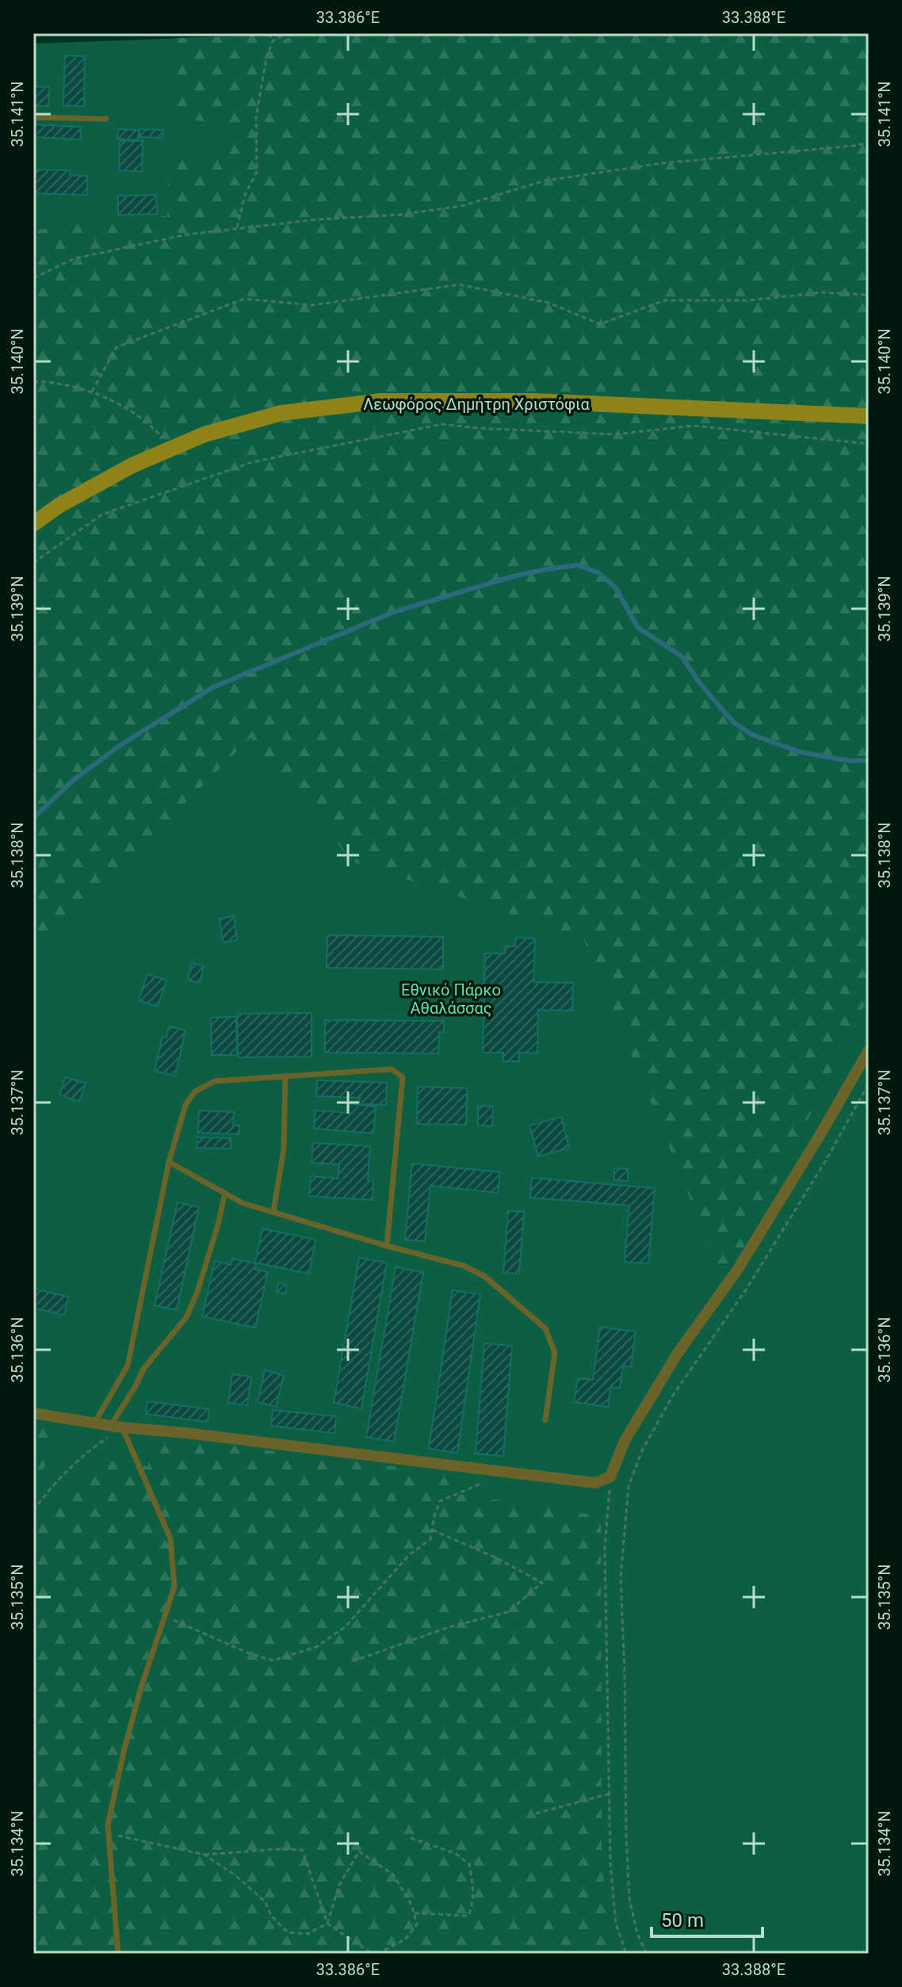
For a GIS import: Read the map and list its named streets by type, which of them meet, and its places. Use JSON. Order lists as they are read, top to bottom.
{
  "streets": {
    "main road": ["Λεωφόρος Δημήτρη Χριστόφια"]
  },
  "parks": ["Εθνικό Πάρκο Αθαλάσσας"],
  "scale_bar": "50 m",
  "coordinates": [
    "33.386°E",
    "33.388°E",
    "35.141°N",
    "35.140°N",
    "35.139°N",
    "35.138°N",
    "35.137°N",
    "35.136°N",
    "35.135°N",
    "35.134°N"
  ]
}
